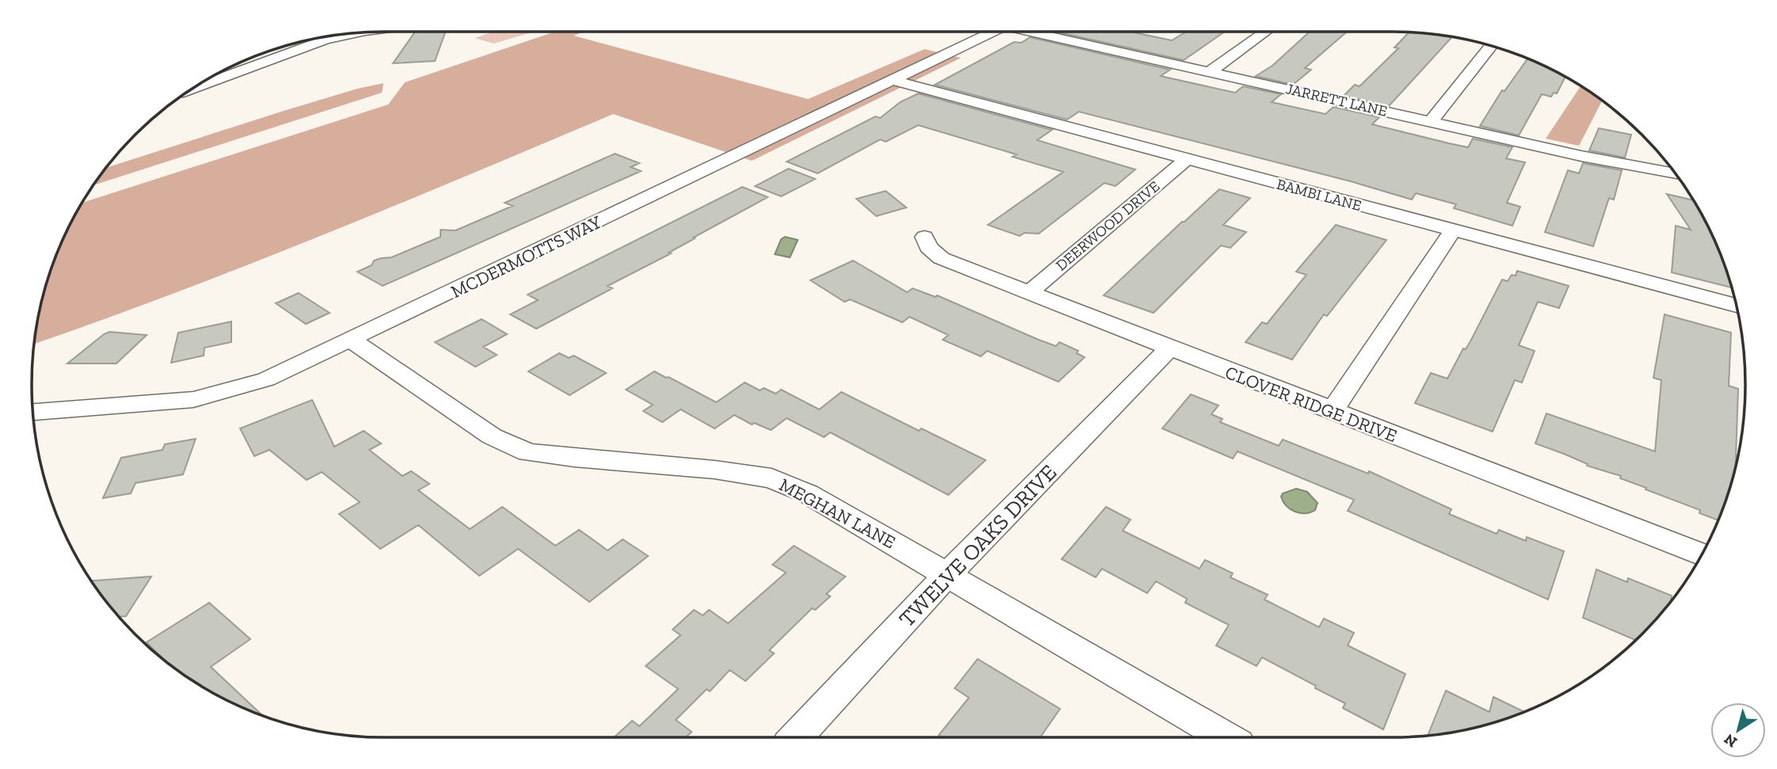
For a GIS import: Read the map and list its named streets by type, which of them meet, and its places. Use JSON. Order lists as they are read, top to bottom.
{
  "streets": {
    "street": [
      "JARRETT LANE",
      "BAMBI LANE",
      "DEERWOOD DRIVE",
      "MCDERMOTTS WAY",
      "CLOVER RIDGE DRIVE",
      "MEGHAN LANE",
      "TWELVE OAKS DRIVE"
    ]
  },
  "crossings": [
    ["BAMBI LANE", "DEERWOOD DRIVE"],
    ["BAMBI LANE", "MCDERMOTTS WAY"],
    ["DEERWOOD DRIVE", "CLOVER RIDGE DRIVE"],
    ["MCDERMOTTS WAY", "MEGHAN LANE"],
    ["CLOVER RIDGE DRIVE", "TWELVE OAKS DRIVE"],
    ["MEGHAN LANE", "TWELVE OAKS DRIVE"]
  ],
  "north": "bottom left"
}
